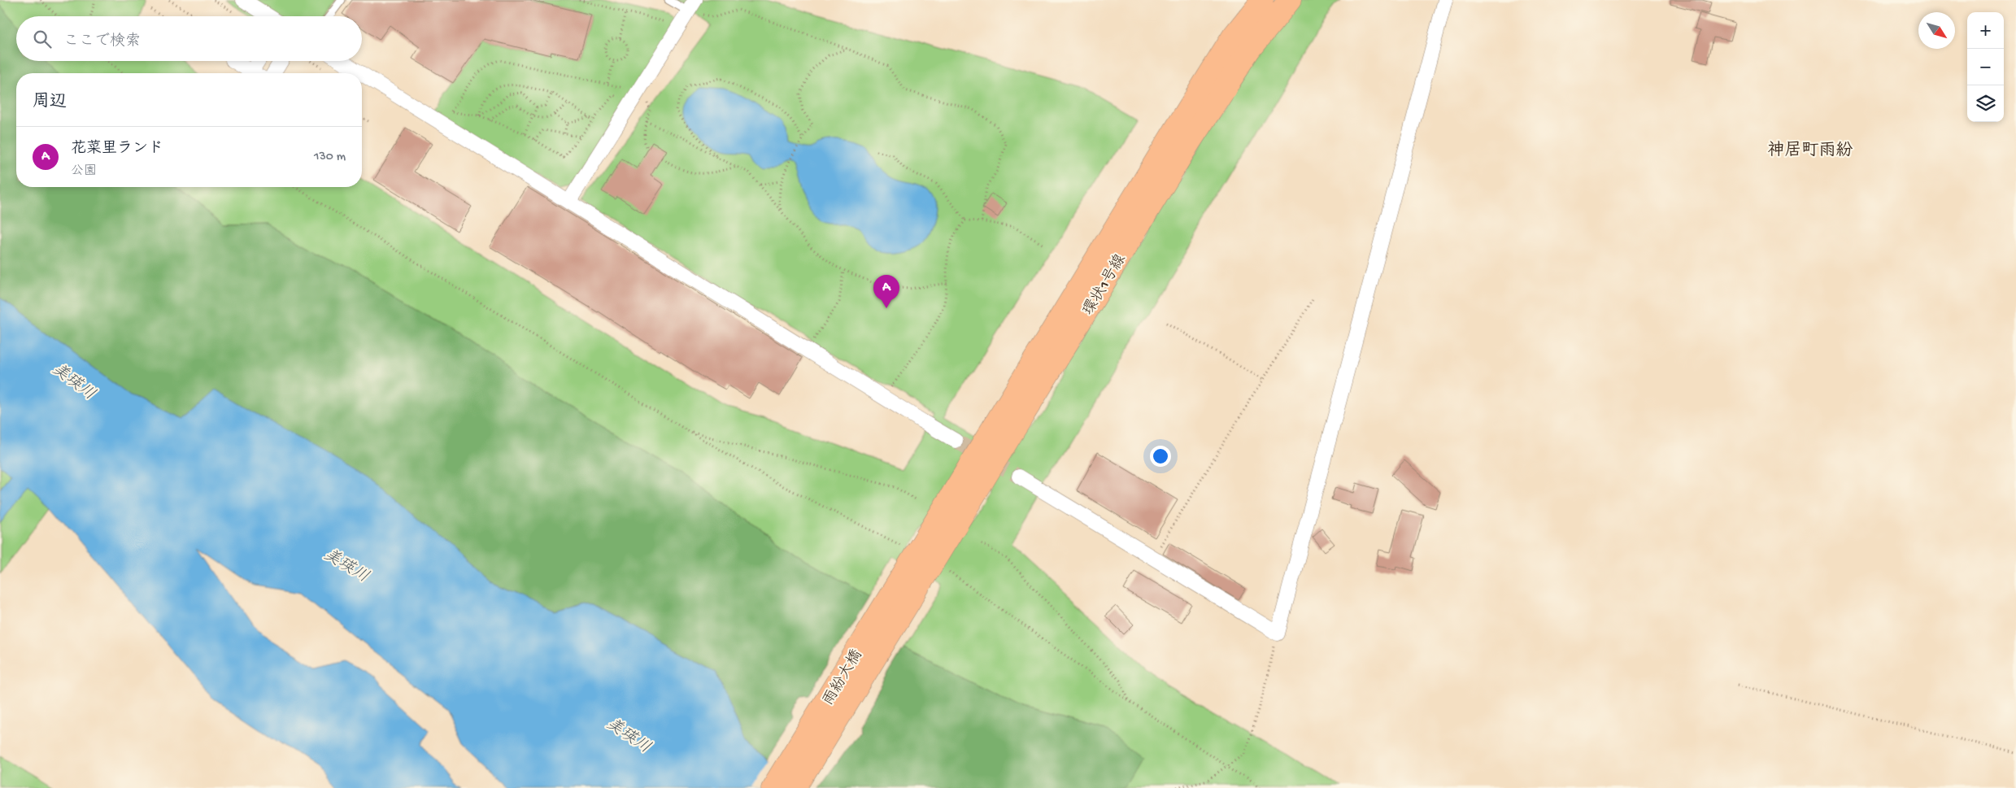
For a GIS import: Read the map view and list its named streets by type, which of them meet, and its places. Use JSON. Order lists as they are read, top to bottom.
{
  "streets": {
    "main road": ["環状1号線", "雨紛大橋"]
  },
  "crossings": [
    ["環状1号線", "雨紛大橋"]
  ],
  "districts": ["神居町雨紛"],
  "water": ["美瑛川"],
  "north": "bottom right",
  "page": {
    "map_buttons": ["+", "−"],
    "search": "ここで検索",
    "heading": "周辺",
    "list": [
      {
        "mark": "A",
        "name": "花菜里ランド",
        "note": "公園",
        "value": "130 m"
      }
    ],
    "pins": "A"
  }
}
